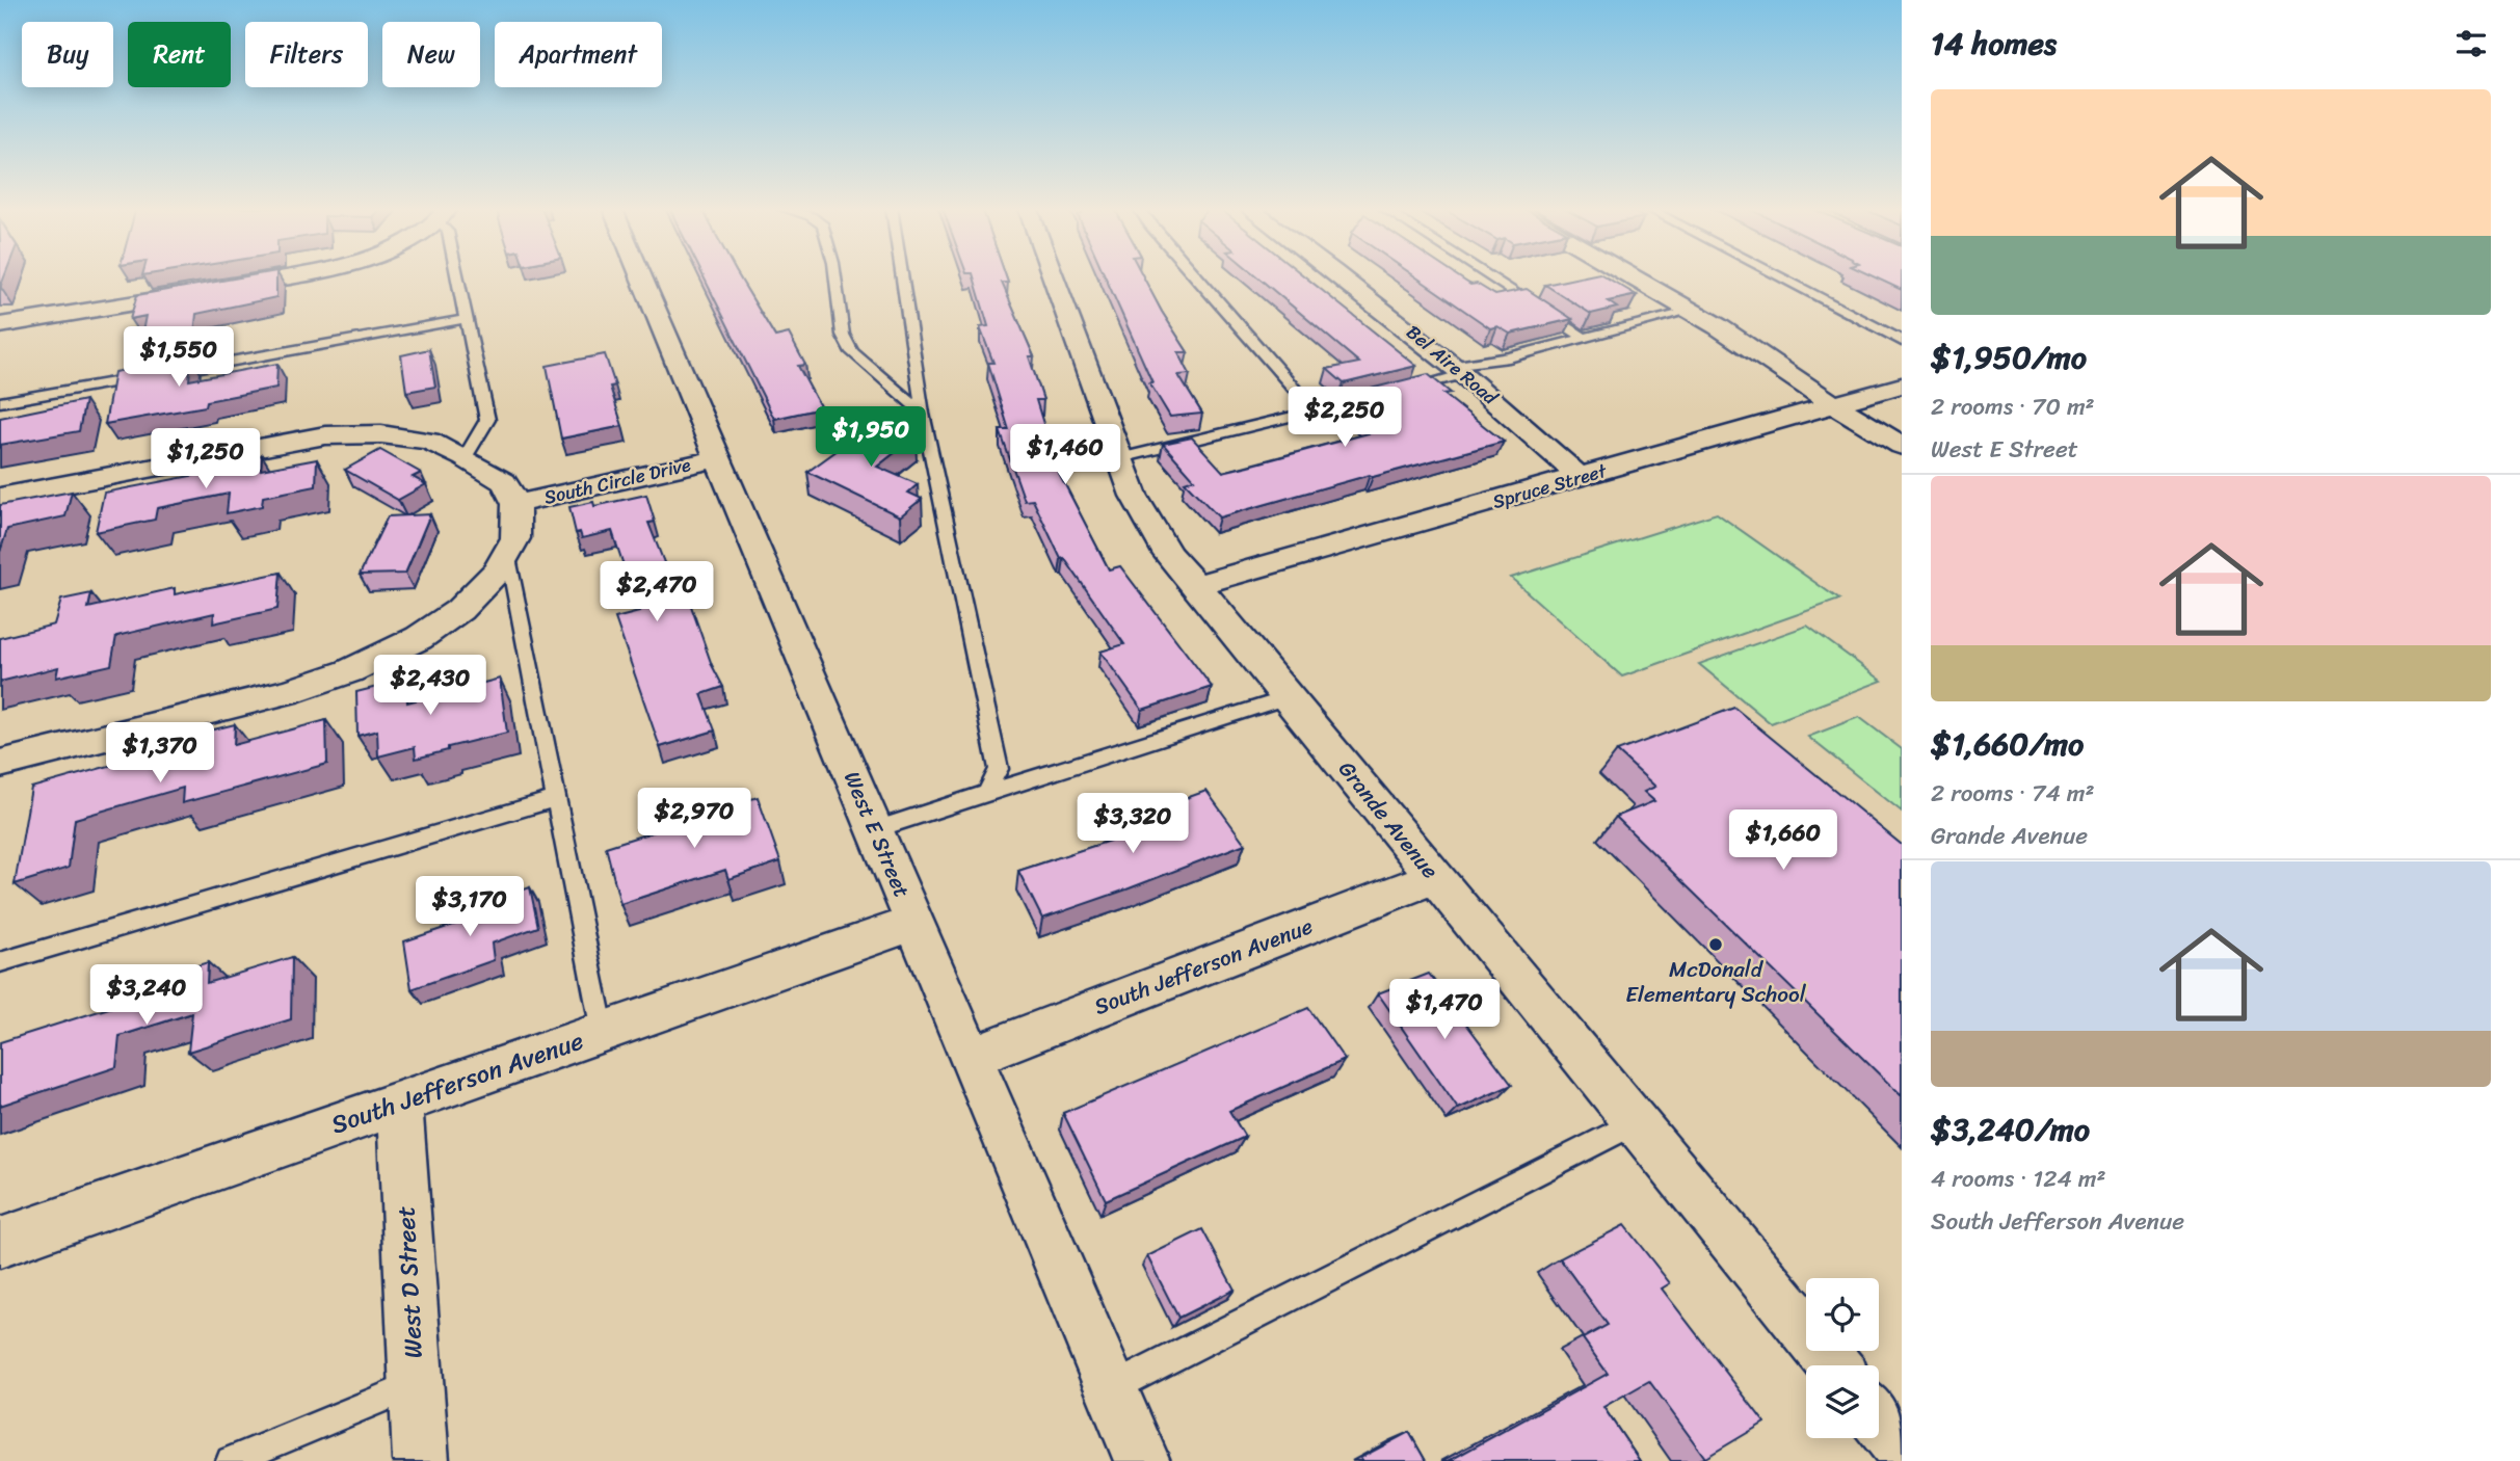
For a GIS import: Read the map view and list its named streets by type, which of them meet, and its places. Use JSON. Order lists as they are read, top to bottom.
{
  "streets": {
    "street": [
      "Bel Aire Road",
      "South Circle Drive",
      "Spruce Street",
      "Grande Avenue",
      "West E Street",
      "South Jefferson Avenue",
      "West D Street"
    ]
  },
  "crossings": [
    ["Bel Aire Road", "Spruce Street"],
    ["South Circle Drive", "West E Street"],
    ["Spruce Street", "Grande Avenue"],
    ["Grande Avenue", "South Jefferson Avenue"],
    ["West E Street", "South Jefferson Avenue"],
    ["South Jefferson Avenue", "West D Street"]
  ],
  "places": ["McDonald Elementary School"],
  "page": {
    "heading": "14 homes",
    "chip": [
      "Buy",
      "Rent",
      "Filters",
      "New",
      "Apartment"
    ],
    "list": [
      {
        "name": "$1,950/mo",
        "note": "2 rooms · 70 m² · West E Street"
      },
      {
        "name": "$1,660/mo",
        "note": "2 rooms · 74 m² · Grande Avenue"
      },
      {
        "name": "$3,240/mo",
        "note": "4 rooms · 124 m² · South Jefferson Avenue"
      }
    ],
    "price": [
      "$1,550",
      "$2,250",
      "$1,950",
      "$1,460",
      "$1,250",
      "$2,470",
      "$2,430",
      "$1,370",
      "$2,970",
      "$3,320",
      "$1,660",
      "$3,170",
      "$3,240",
      "$1,470"
    ]
  }
}
